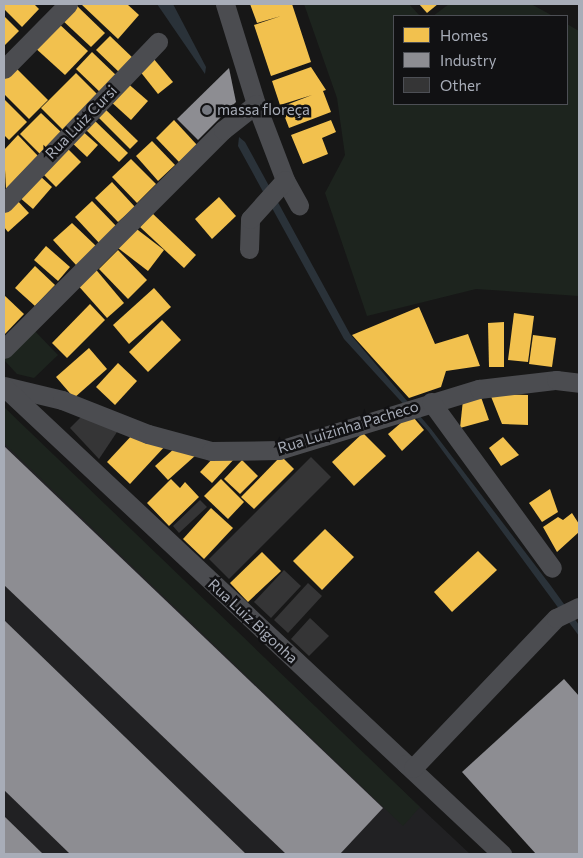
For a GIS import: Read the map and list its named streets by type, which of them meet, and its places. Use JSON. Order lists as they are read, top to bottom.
{
  "streets": {
    "street": ["Rua Luiz Cursi", "Rua Luizinha Pacheco", "Rua Luiz Bigonha"]
  },
  "crossings": [
    ["Rua Luizinha Pacheco", "Rua Luiz Bigonha"]
  ],
  "places": ["massa floreça"],
  "legend": ["Homes", "Industry", "Other"]
}
